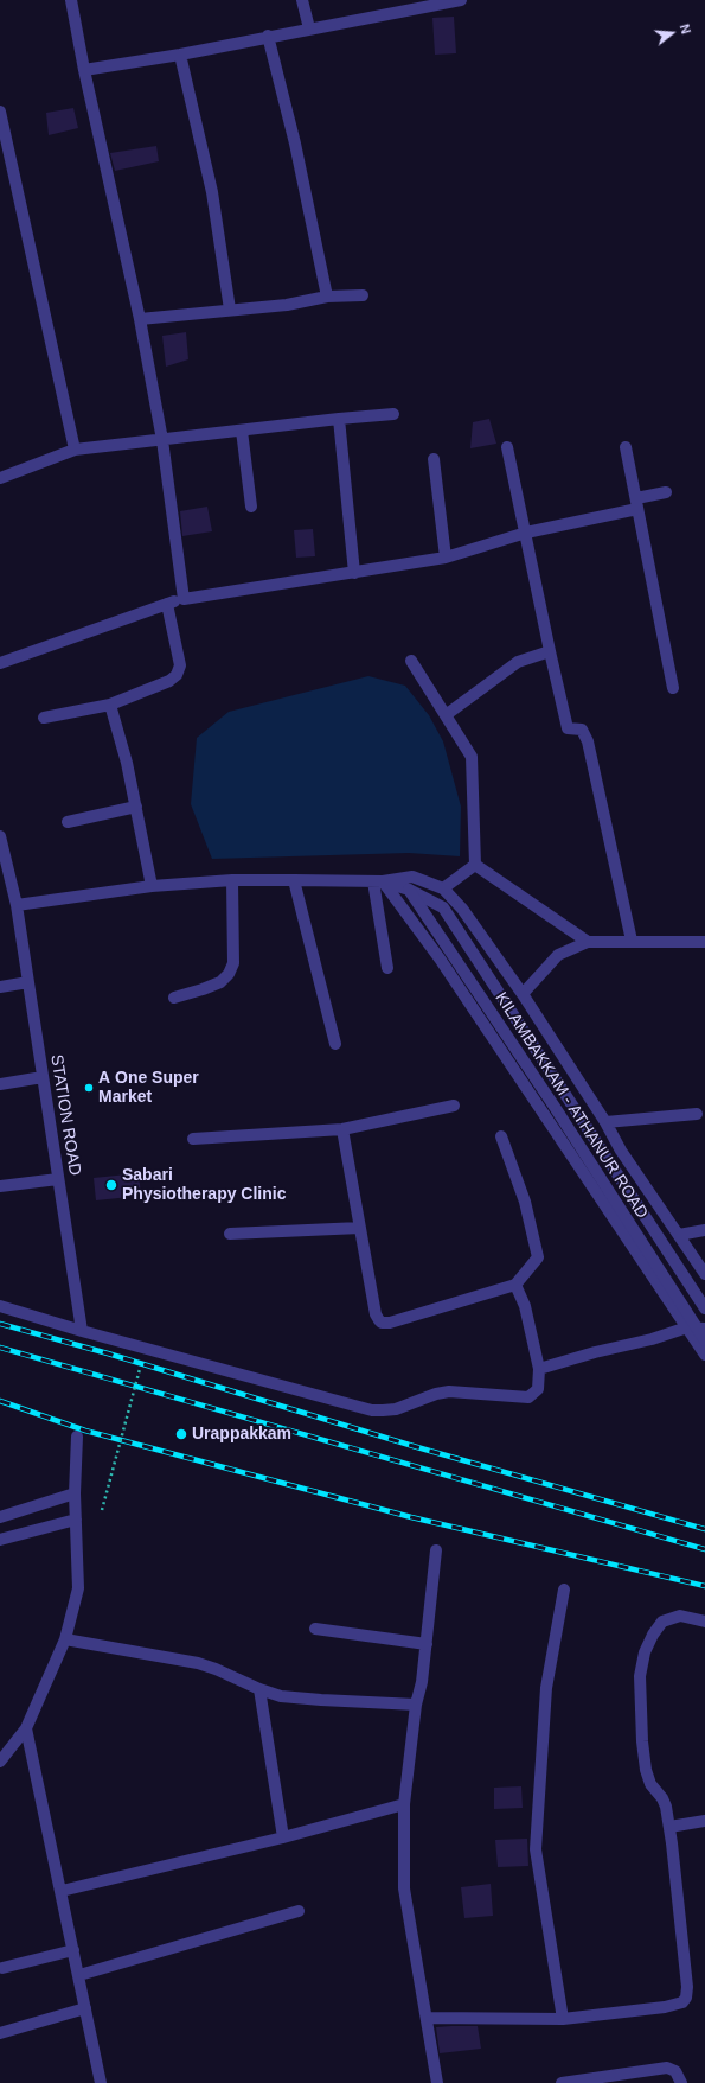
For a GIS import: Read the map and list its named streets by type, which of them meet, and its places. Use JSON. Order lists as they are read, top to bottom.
{
  "streets": {
    "street": ["KILAMBAKKAM - ATHANUR ROAD", "STATION ROAD"]
  },
  "crossings": [
    ["KILAMBAKKAM - ATHANUR ROAD", "STATION ROAD"]
  ],
  "places": ["A One Super Market", "Sabari Physiotherapy Clinic", "Urappakkam"],
  "north": "right"
}
